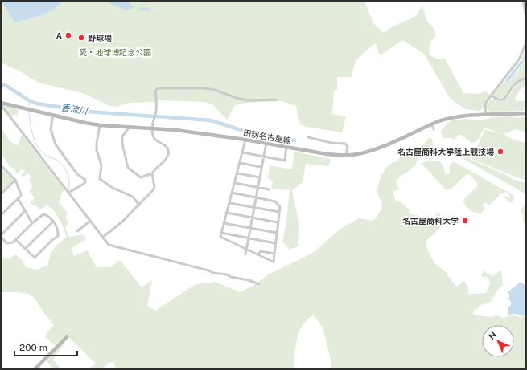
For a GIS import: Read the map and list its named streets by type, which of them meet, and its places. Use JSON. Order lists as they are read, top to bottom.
{
  "streets": {
    "main road": ["田籾名古屋線"]
  },
  "water": ["香流川"],
  "parks": ["愛・地球博記念公園"],
  "places": [
    "A",
    "野球場",
    "名古屋商科大学陸上競技場",
    "名古屋商科大学"
  ],
  "scale_bar": "200 m",
  "north": "top left"
}
